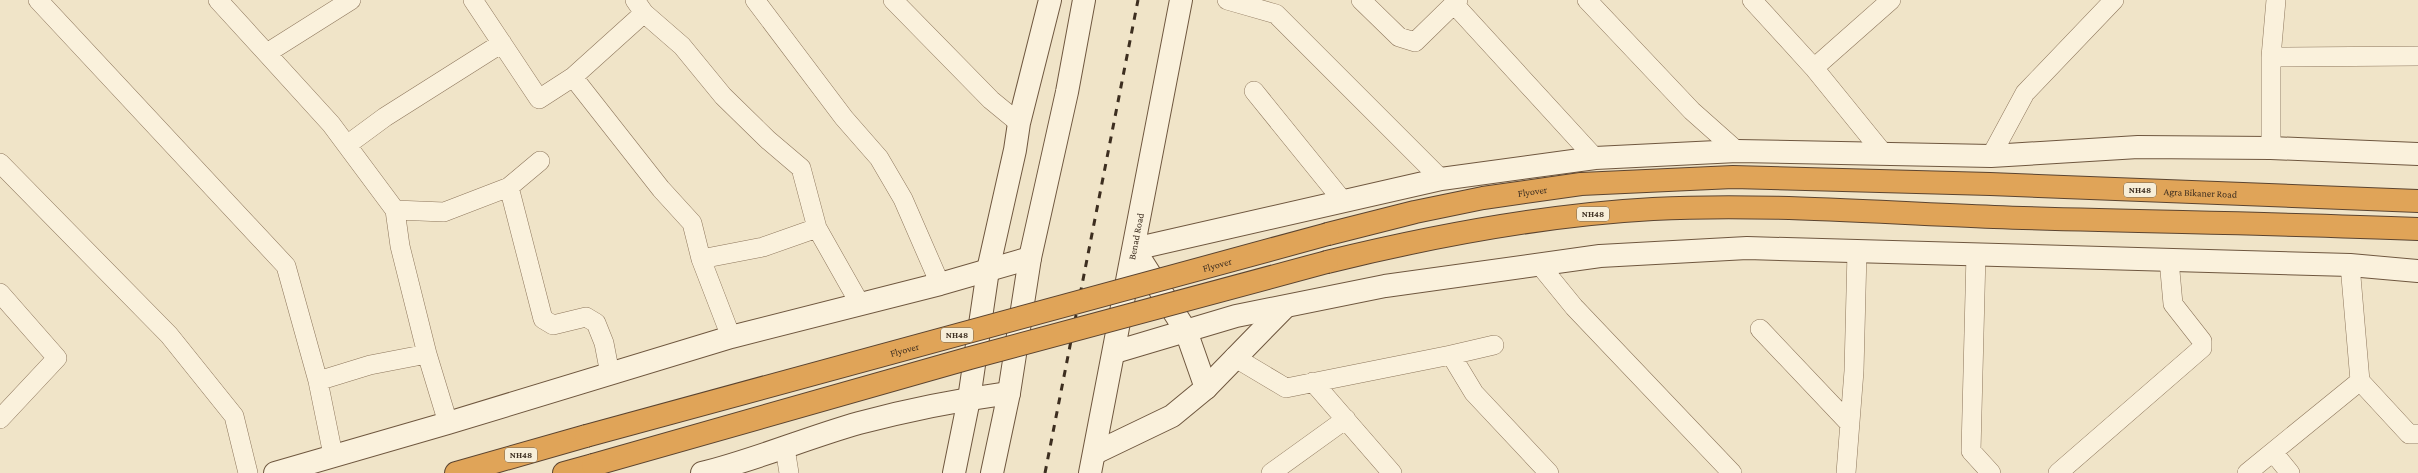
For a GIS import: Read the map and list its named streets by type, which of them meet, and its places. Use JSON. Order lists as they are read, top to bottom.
{
  "streets": {
    "highway": ["NH48", "Flyover", "Agra Bikaner Road"],
    "main road": ["Benad Road"]
  },
  "crossings": [
    ["Flyover", "Agra Bikaner Road"]
  ]
}
